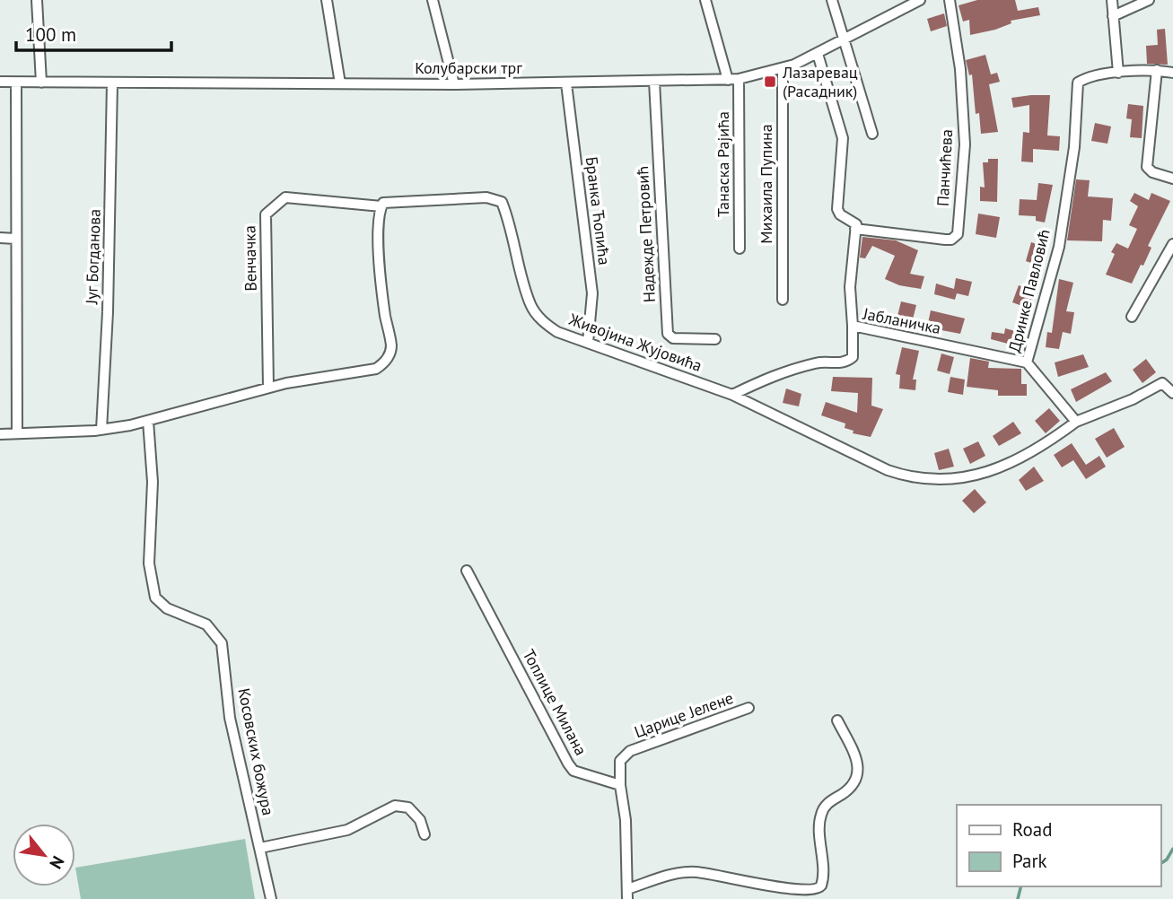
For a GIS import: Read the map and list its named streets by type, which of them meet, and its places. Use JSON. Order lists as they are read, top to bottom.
{
  "streets": {
    "street": [
      "Колубарски трг",
      "Танаска Рајића",
      "Панчићева",
      "Михаила Пупина",
      "Бранка Ћопића",
      "Надежде Петровић",
      "Југ Богданова",
      "Венчачка",
      "Дринке Павловић",
      "Јабланичка",
      "Живојина Жујовића",
      "Топлице Милана",
      "Царице Јелене",
      "Косовских божура"
    ]
  },
  "crossings": [
    ["Колубарски трг", "Танаска Рајића"],
    ["Колубарски трг", "Михаила Пупина"],
    ["Колубарски трг", "Бранка Ћопића"],
    ["Колубарски трг", "Надежде Петровић"],
    ["Колубарски трг", "Југ Богданова"],
    ["Бранка Ћопића", "Живојина Жујовића"],
    ["Венчачка", "Живојина Жујовића"],
    ["Дринке Павловић", "Јабланичка"],
    ["Дринке Павловић", "Живојина Жујовића"],
    ["Јабланичка", "Живојина Жујовића"],
    ["Топлице Милана", "Царице Јелене"]
  ],
  "places": {
    "transit": ["Лазаревац (Расадник)"]
  },
  "legend": ["Road", "Park"],
  "scale_bar": "100 m",
  "north": "bottom right"
}
